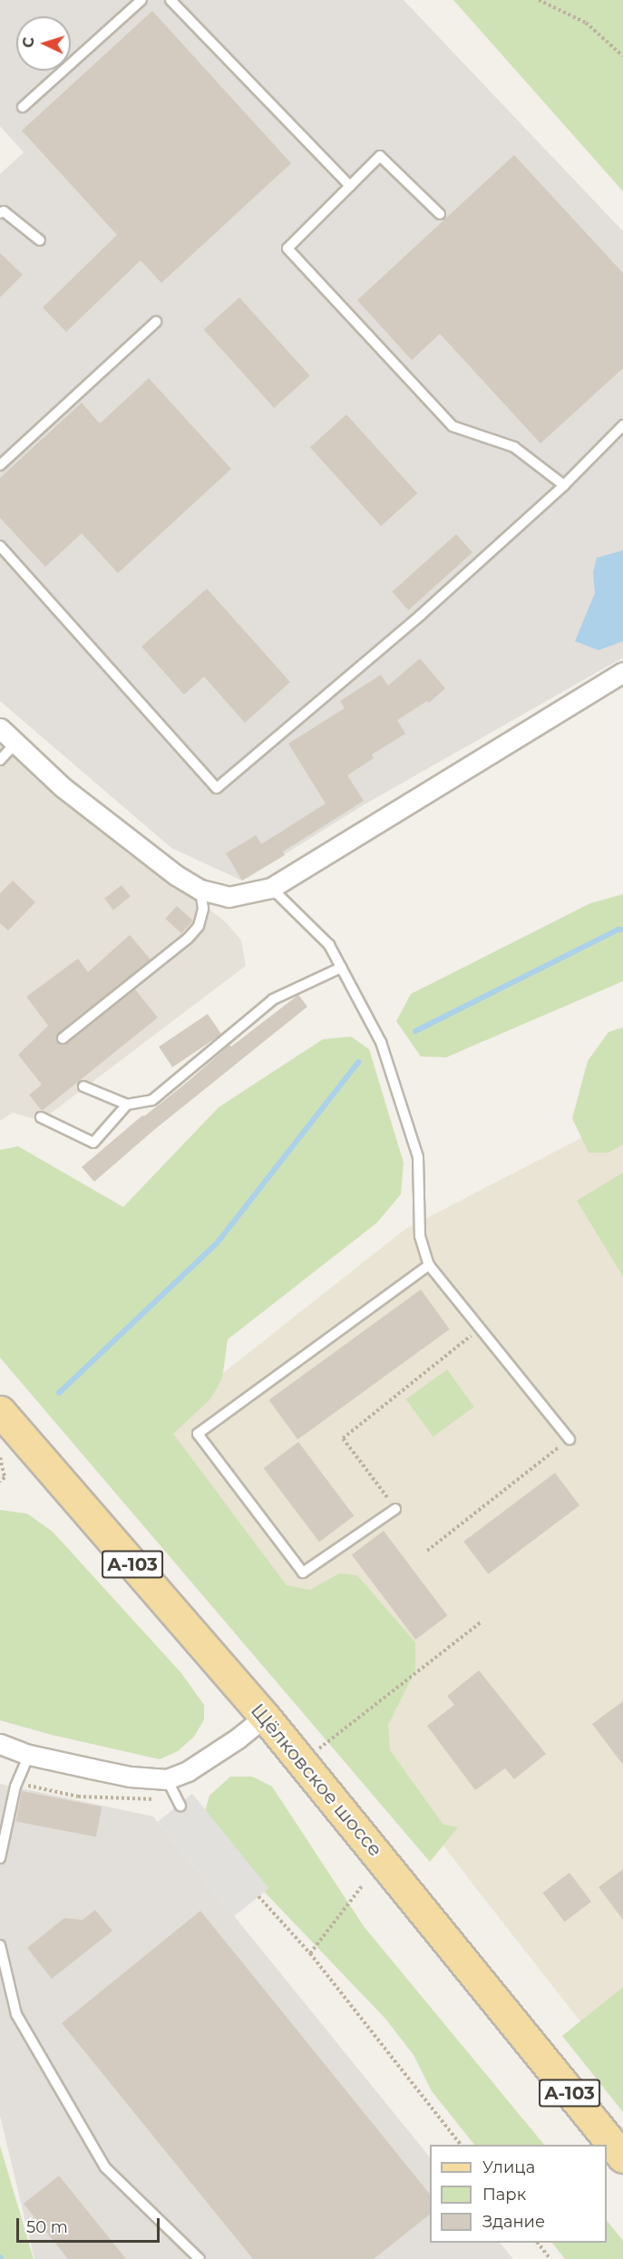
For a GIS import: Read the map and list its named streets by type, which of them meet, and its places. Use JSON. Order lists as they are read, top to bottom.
{
  "streets": {
    "main road": ["А-103", "Щёлковское шоссе"]
  },
  "legend": ["Улица", "Парк", "Здание"],
  "scale_bar": "50 m",
  "north": "left"
}
